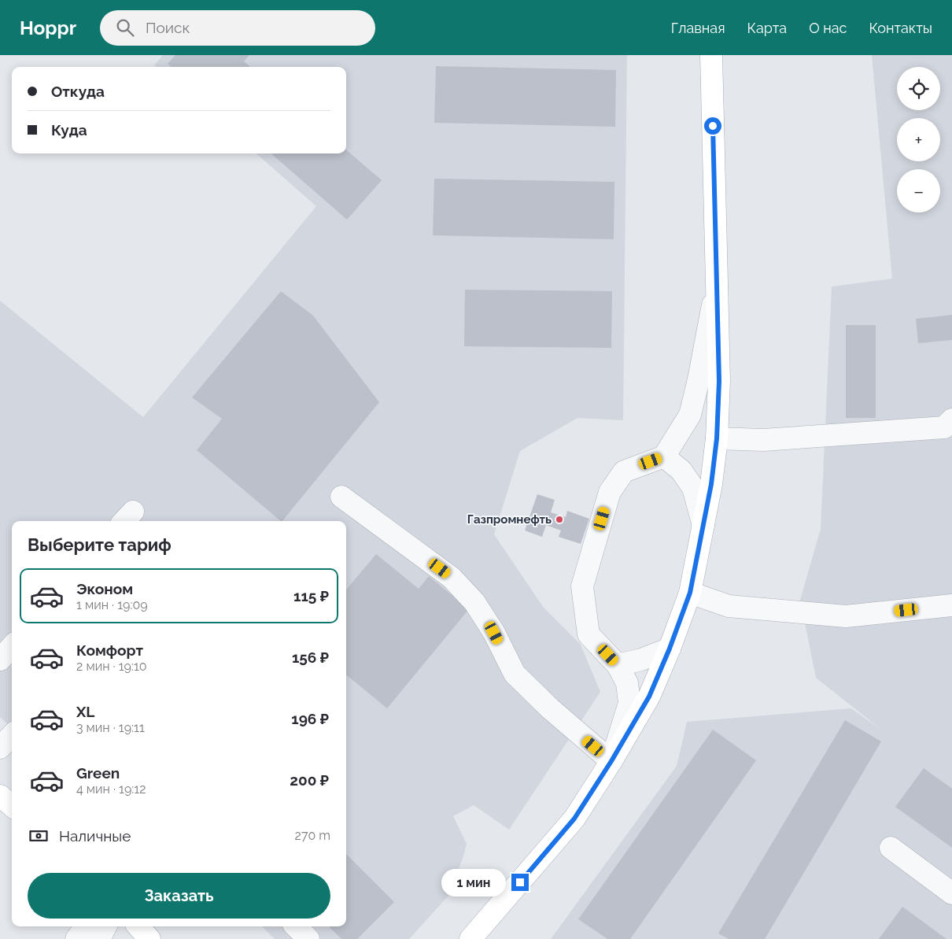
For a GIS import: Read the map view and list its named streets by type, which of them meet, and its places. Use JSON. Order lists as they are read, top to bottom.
{
  "places": ["Газпромнефть"],
  "page": {
    "header": "Hoppr",
    "search": "Поиск",
    "nav": [
      "Главная",
      "Карта",
      "О нас",
      "Контакты"
    ],
    "map_buttons": ["+", "−"],
    "banner": ["Откуда", "Куда"],
    "heading": "Выберите тариф",
    "list": [
      {
        "name": "Эконом",
        "note": "1 мин · 19:09",
        "value": "115 ₽"
      },
      {
        "name": "Комфорт",
        "note": "2 мин · 19:10",
        "value": "156 ₽"
      },
      {
        "name": "XL",
        "note": "3 мин · 19:11",
        "value": "196 ₽"
      },
      {
        "name": "Green",
        "note": "4 мин · 19:12",
        "value": "200 ₽"
      }
    ],
    "pay": ["Наличные", "270 m"],
    "buttons": "Заказать",
    "bubble": "1 мин"
  }
}
